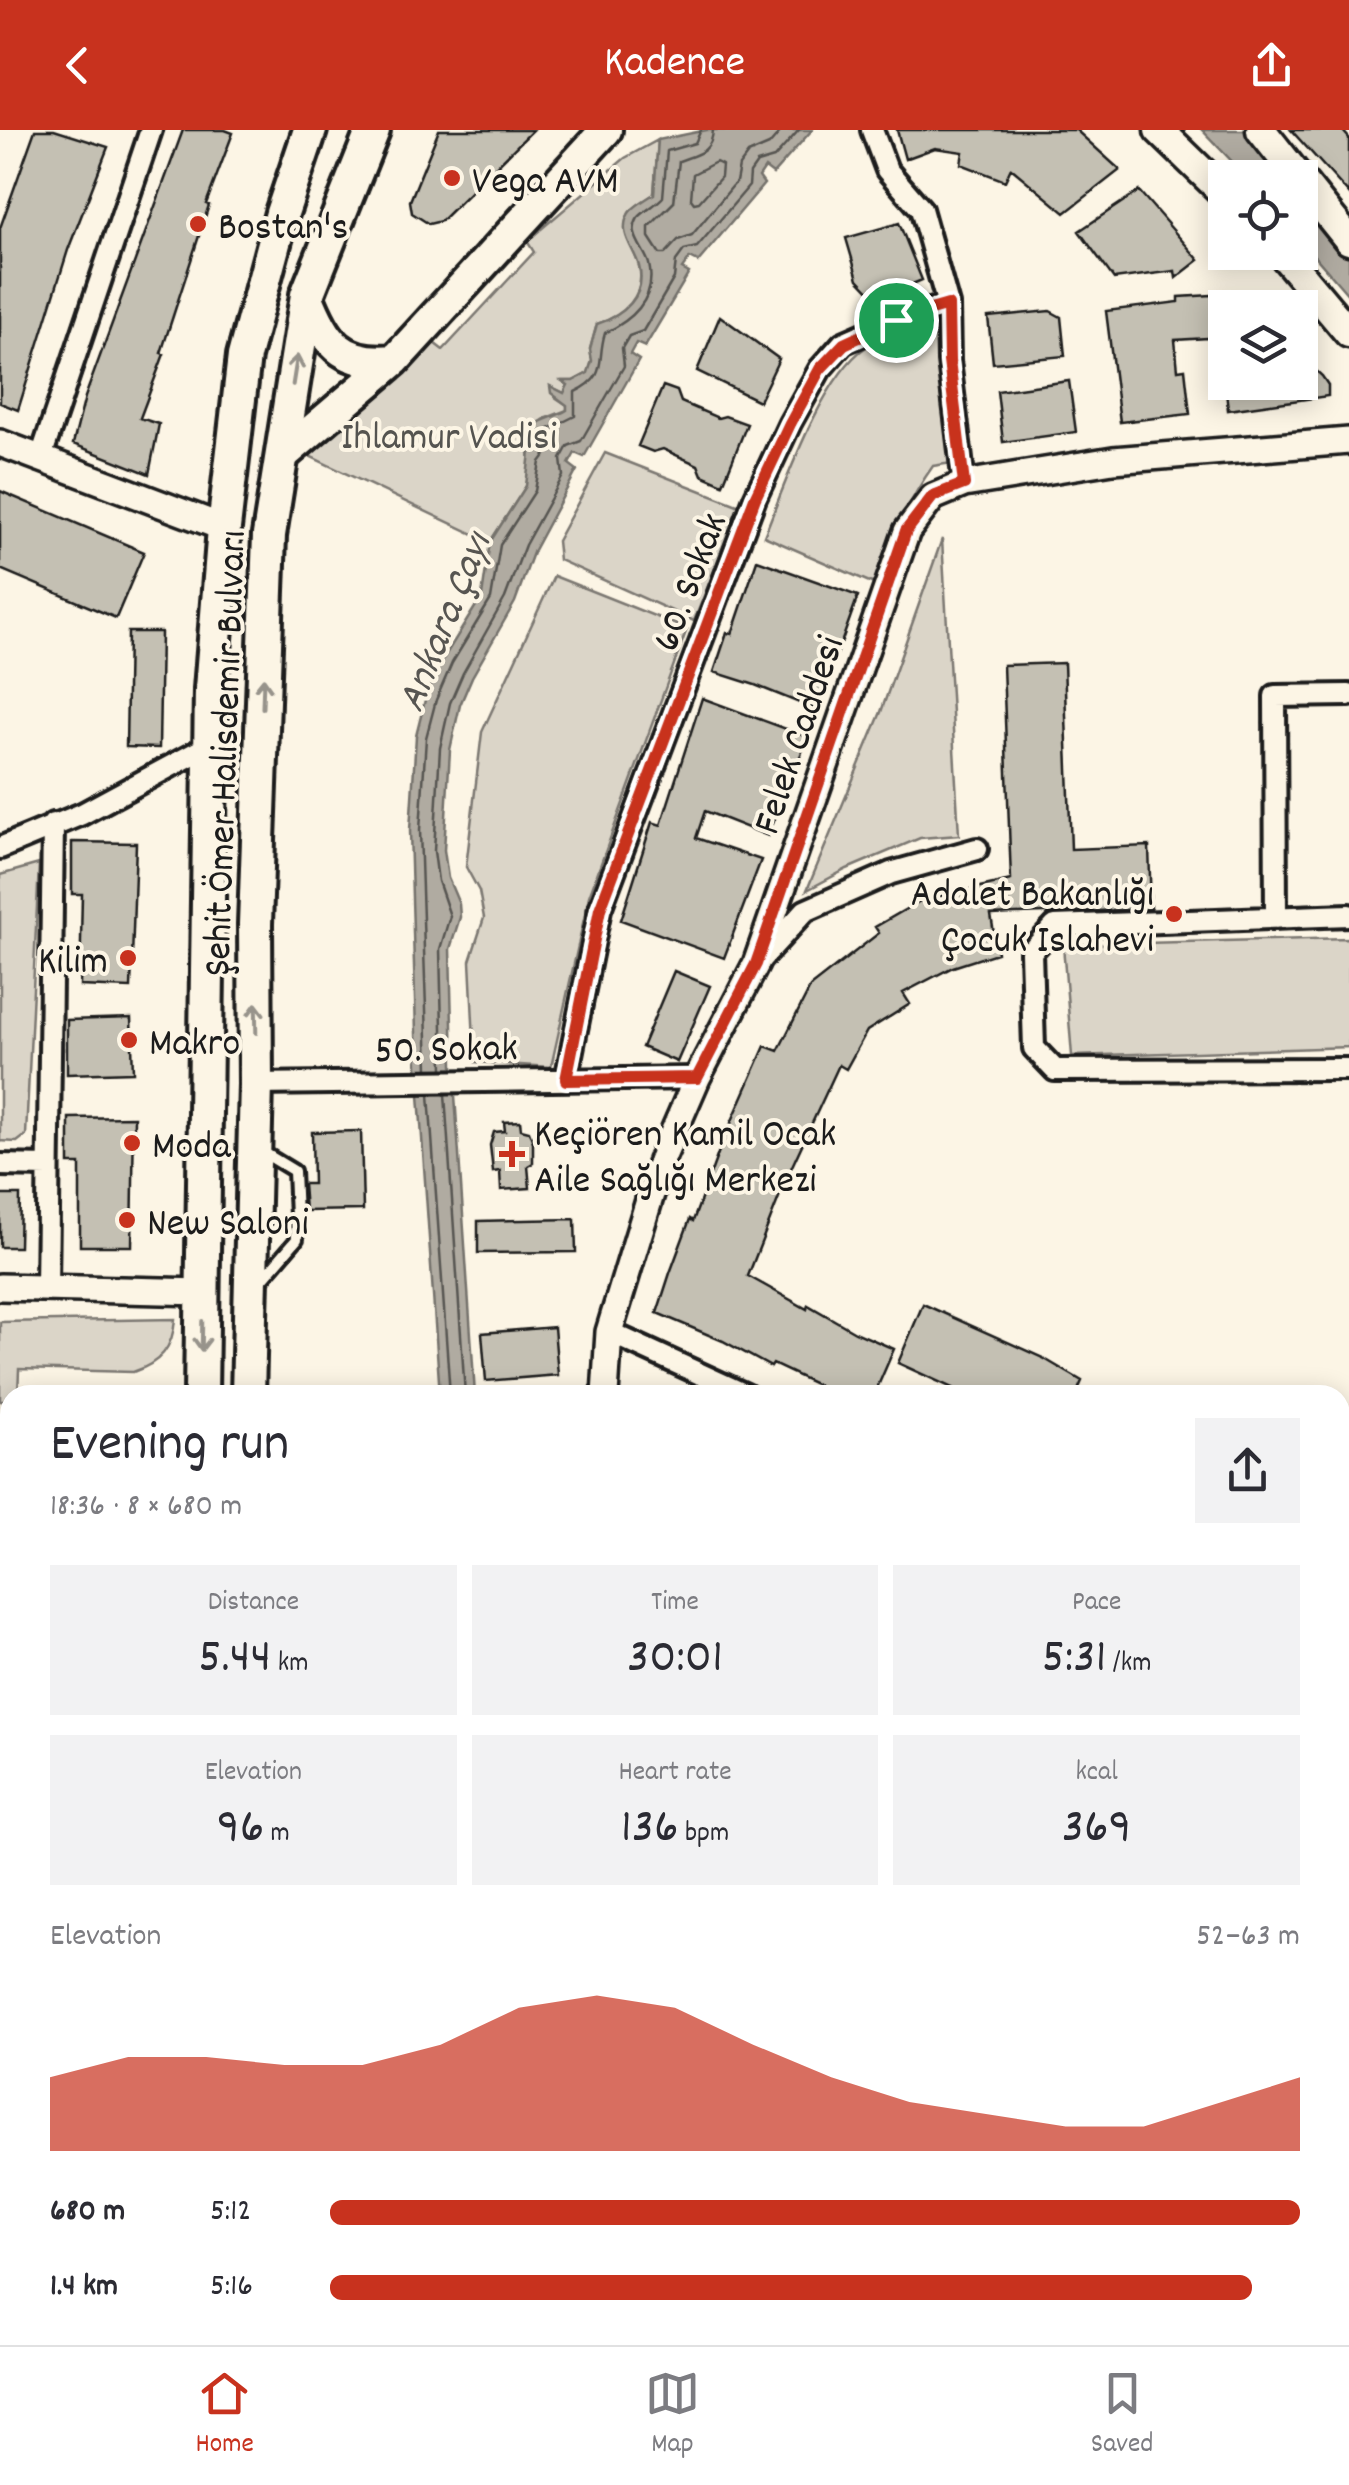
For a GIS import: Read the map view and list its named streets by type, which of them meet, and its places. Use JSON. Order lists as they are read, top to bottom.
{
  "streets": {
    "highway": ["Şehit Ömer Halisdemir Bulvarı"],
    "street": ["60. Sokak", "Felek Caddesi", "50. Sokak"]
  },
  "crossings": [
    ["60. Sokak", "50. Sokak"],
    ["Felek Caddesi", "50. Sokak"],
    ["Şehit Ömer Halisdemir Bulvarı", "50. Sokak"]
  ],
  "water": ["Ankara Çayı"],
  "parks": ["Ihlamur Vadisi"],
  "places": {
    "other": [
      "Vega AVM",
      "Bostan's",
      "Adalet Bakanlığı Çocuk Islahevi",
      "Kilim",
      "Makro",
      "Moda",
      "New Saloni"
    ],
    "health": ["Keçiören Kamil Ocak Aile Sağlığı Merkezi"]
  },
  "page": {
    "header": "Kadence",
    "heading": ["Evening run", "18:36 · 8 × 680 m"],
    "stats": [
      ["Distance", "5.44 km"],
      ["Time", "30:01"],
      ["Pace", "5:31 /km"],
      ["Elevation", "96 m"],
      ["Heart rate", "136 bpm"],
      ["kcal", "369"]
    ],
    "chart": ["Elevation", "52–63 m"],
    "list": [
      {
        "name": "680 m",
        "note": "5:12"
      },
      {
        "name": "1.4 km",
        "note": "5:16"
      }
    ],
    "tabs": ["Home", "Map", "Saved"]
  }
}
